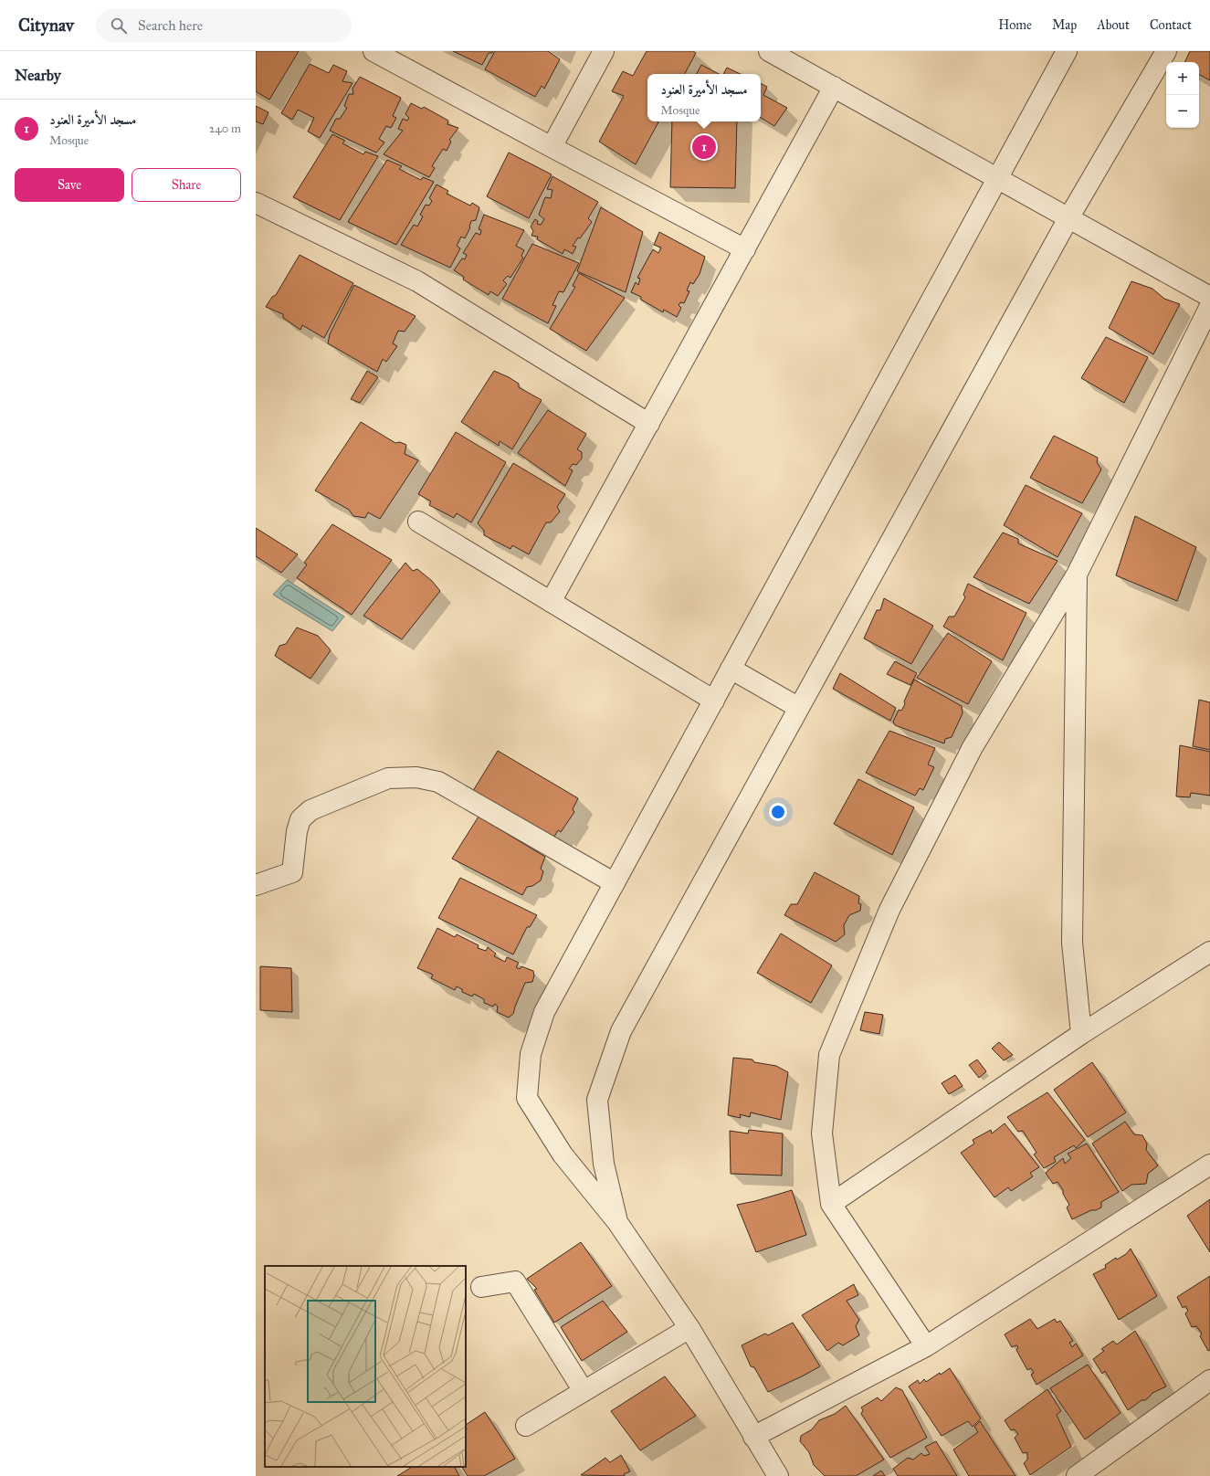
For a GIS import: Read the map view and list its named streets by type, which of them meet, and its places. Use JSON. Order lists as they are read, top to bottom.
{
  "page": {
    "header": "Citynav",
    "search": "Search here",
    "nav": [
      "Home",
      "Map",
      "About",
      "Contact"
    ],
    "heading": "Nearby",
    "map_buttons": ["+", "−"],
    "popup": ["مسجد الأميرة العنود", "Mosque"],
    "list": [
      {
        "mark": "1",
        "name": "مسجد الأميرة العنود",
        "note": "Mosque",
        "value": "240 m"
      }
    ],
    "pins": "1",
    "buttons": ["Save", "Share"]
  }
}
